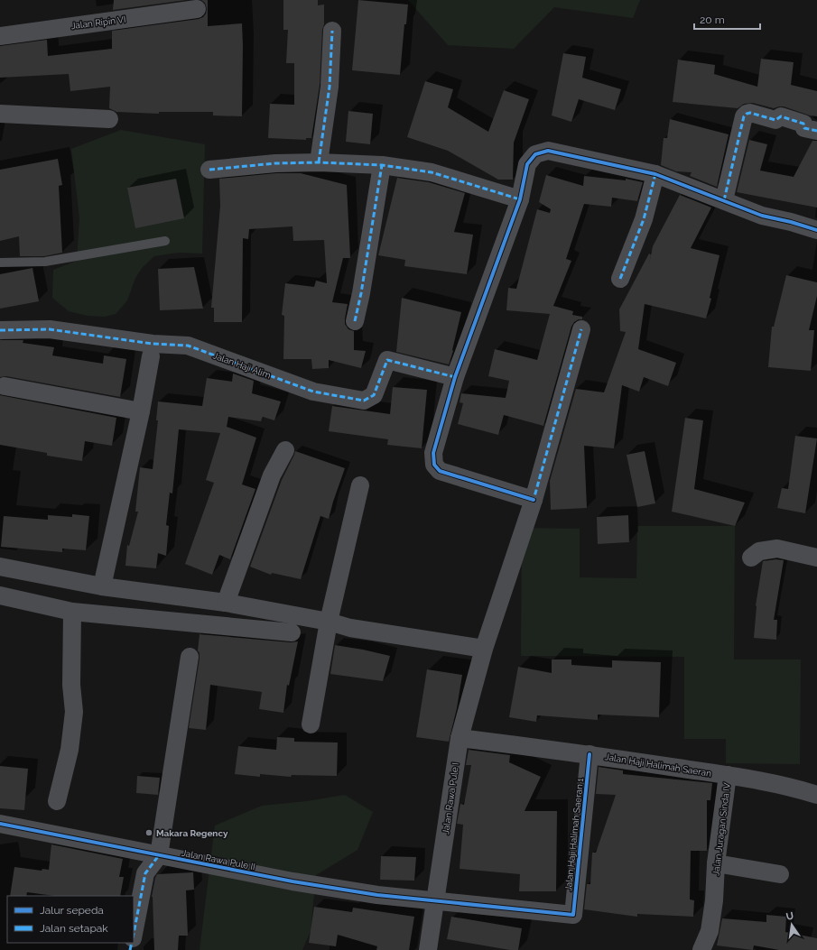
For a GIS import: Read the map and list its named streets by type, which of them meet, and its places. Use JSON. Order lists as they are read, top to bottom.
{
  "streets": {
    "street": [
      "Jalan Ripin VI",
      "Jalan Haji Alim",
      "Jalan Haji Halimah Saeran",
      "Jalan Rawa Pule I",
      "Jalan Juragan Sinda IV",
      "Jalan Haji Halimah Saeran 1",
      "Jalan Rawa Pule II"
    ]
  },
  "crossings": [
    ["Jalan Haji Halimah Saeran", "Jalan Rawa Pule I"],
    ["Jalan Haji Halimah Saeran", "Jalan Juragan Sinda IV"],
    ["Jalan Haji Halimah Saeran", "Jalan Haji Halimah Saeran 1"],
    ["Jalan Rawa Pule I", "Jalan Rawa Pule II"],
    ["Jalan Haji Halimah Saeran 1", "Jalan Rawa Pule II"]
  ],
  "places": ["Makara Regency"],
  "legend": ["Jalur sepeda", "Jalan setapak"],
  "scale_bar": "20 m",
  "north": "top"
}
